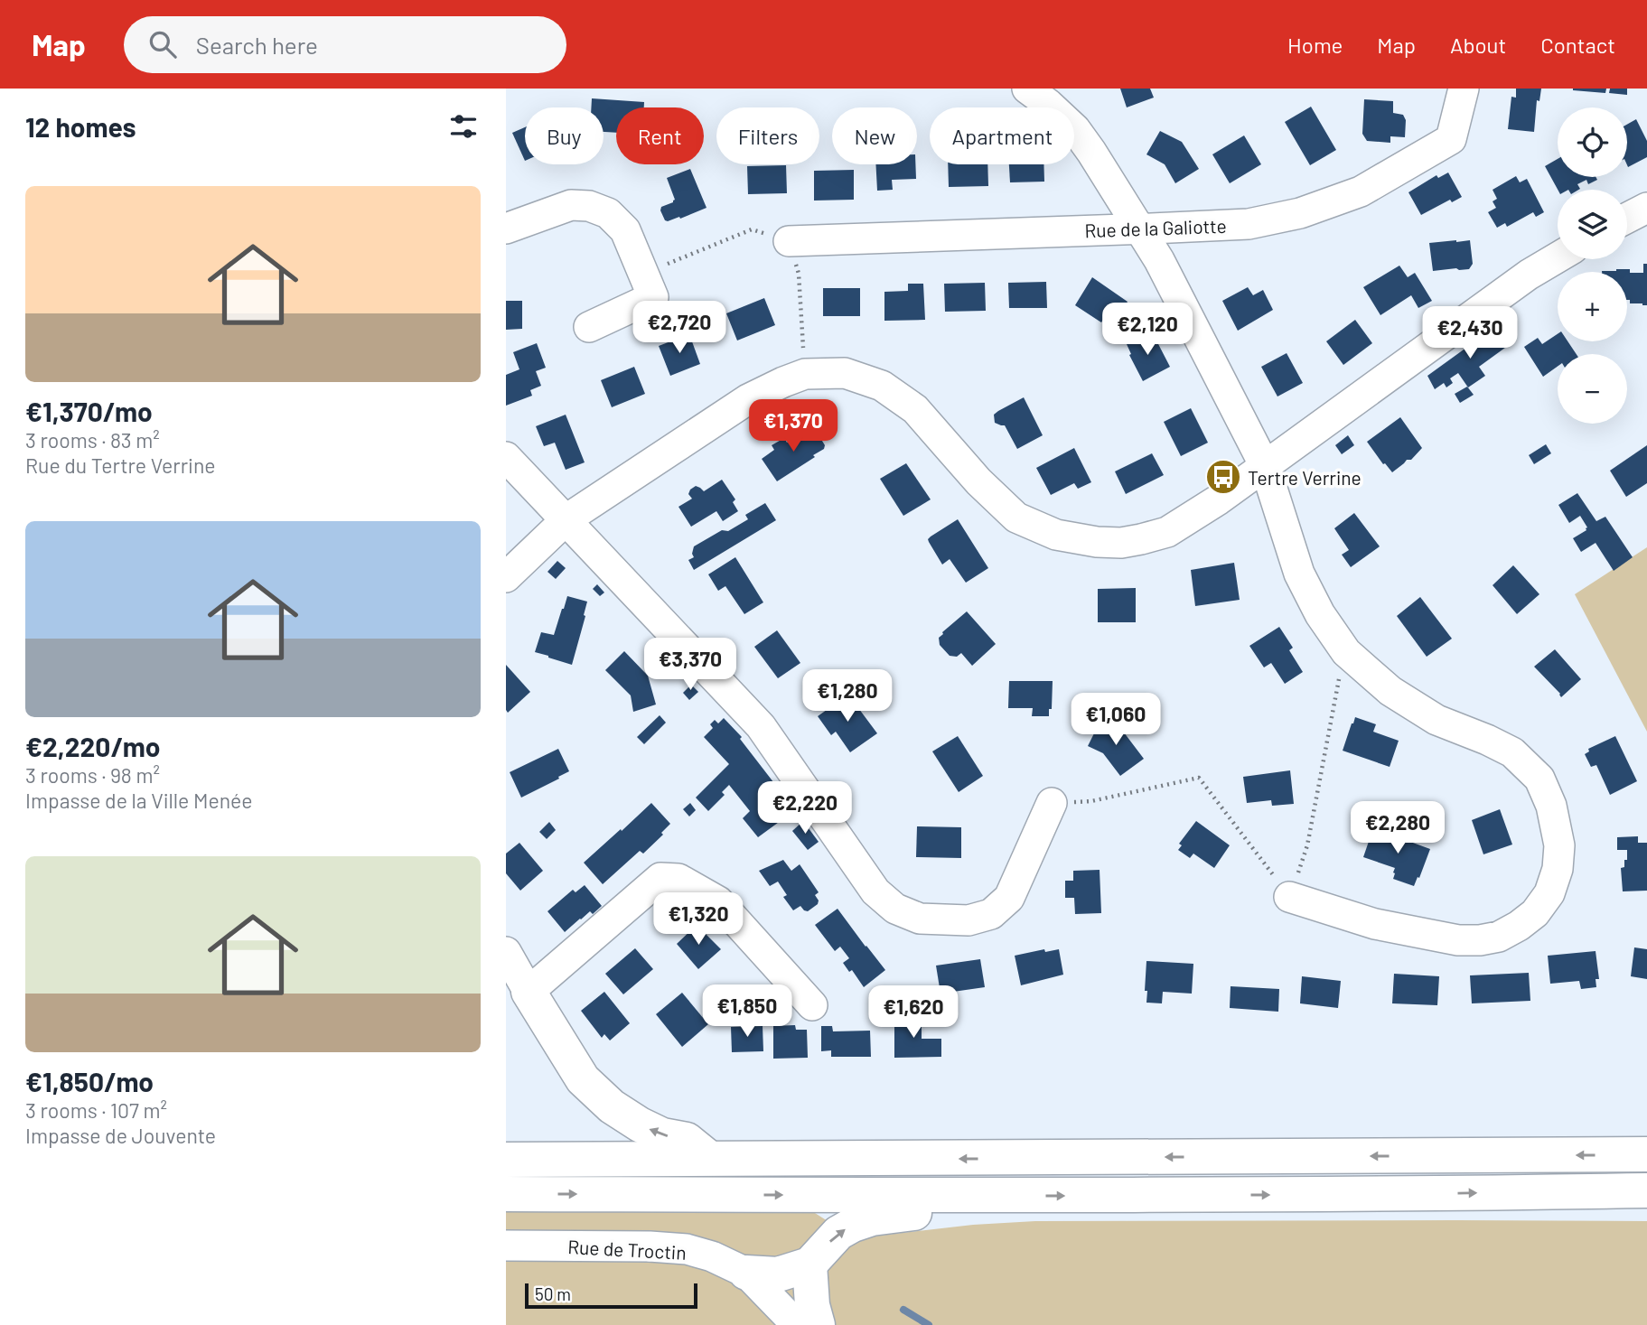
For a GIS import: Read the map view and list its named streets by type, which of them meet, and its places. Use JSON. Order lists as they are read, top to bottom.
{
  "streets": {
    "street": ["Rue de la Galiotte", "Rue de Troctin"]
  },
  "places": {
    "bus stop": ["Tertre Verrine"]
  },
  "scale_bar": "50 m",
  "page": {
    "header": "Map",
    "search": "Search here",
    "nav": [
      "Home",
      "Map",
      "About",
      "Contact"
    ],
    "heading": "12 homes",
    "map_buttons": ["+", "−"],
    "chip": [
      "Buy",
      "Rent",
      "Filters",
      "New",
      "Apartment"
    ],
    "list": [
      {
        "name": "€1,370/mo",
        "note": "3 rooms · 83 m² · Rue du Tertre Verrine"
      },
      {
        "name": "€2,220/mo",
        "note": "3 rooms · 98 m² · Impasse de la Ville Menée"
      },
      {
        "name": "€1,850/mo",
        "note": "3 rooms · 107 m² · Impasse de Jouvente"
      }
    ],
    "price": [
      "€2,720",
      "€2,120",
      "€2,430",
      "€1,370",
      "€3,370",
      "€1,280",
      "€1,060",
      "€2,220",
      "€2,280",
      "€1,320",
      "€1,850",
      "€1,620"
    ],
    "scale": "50 m"
  }
}
